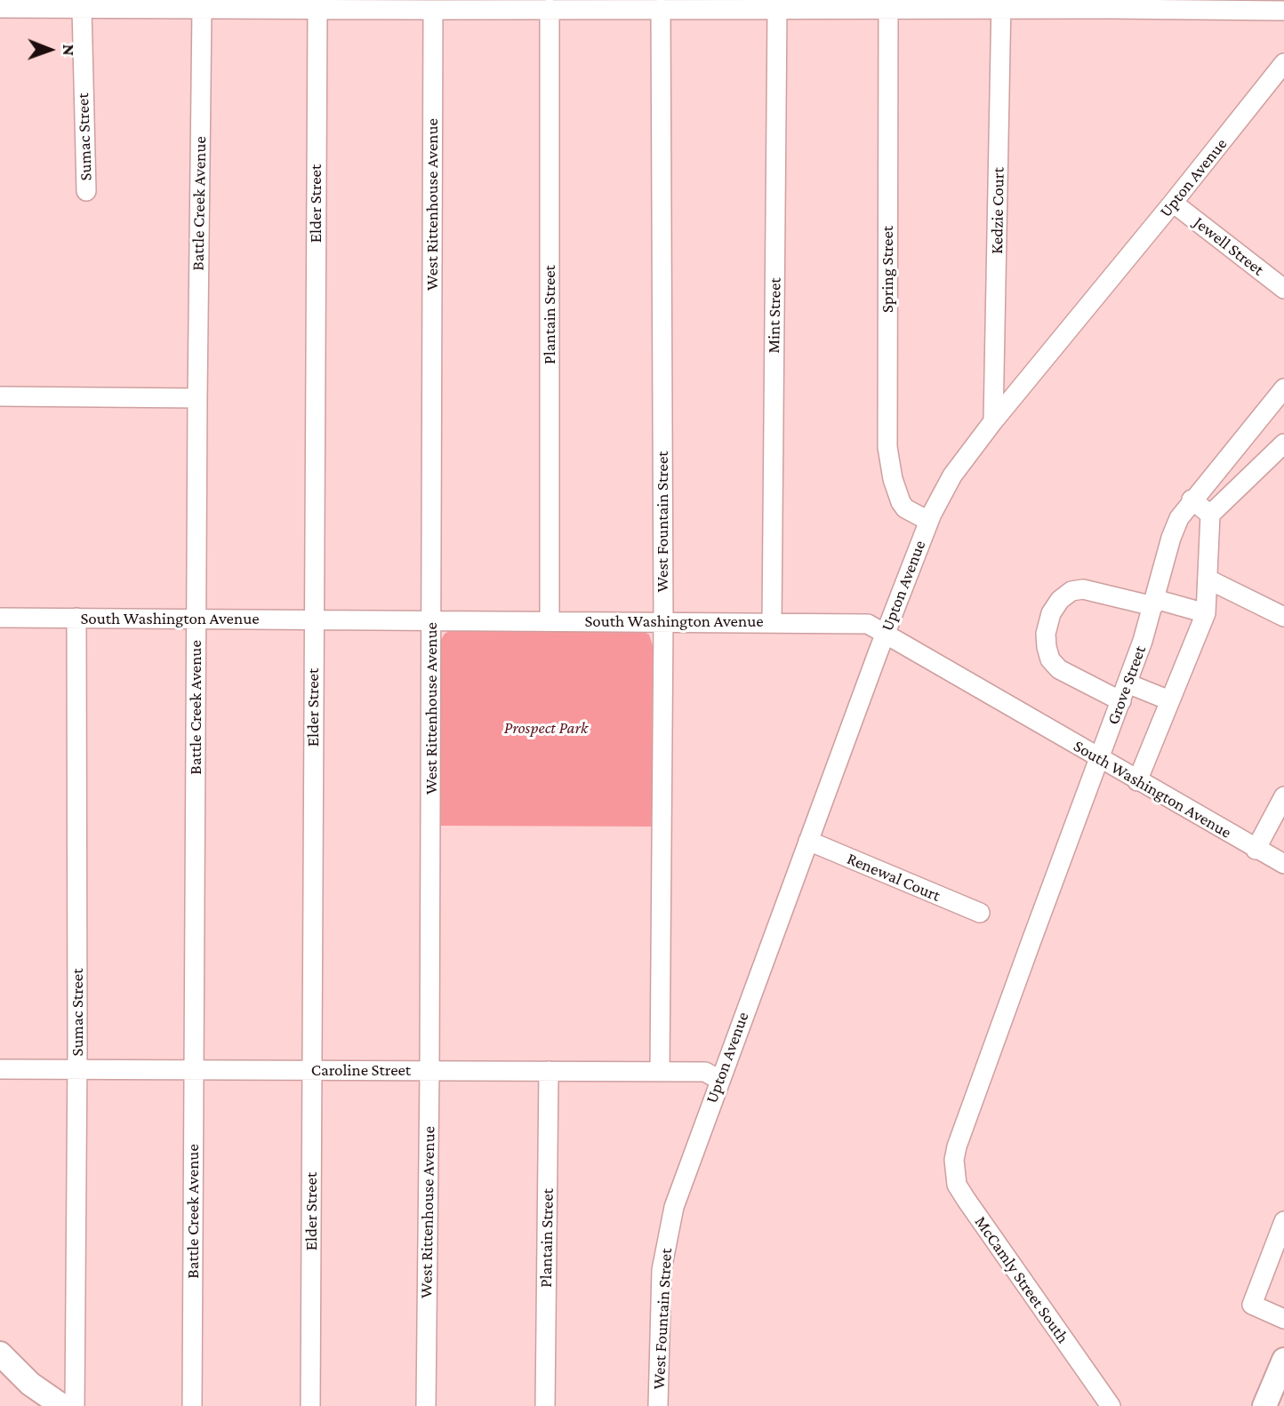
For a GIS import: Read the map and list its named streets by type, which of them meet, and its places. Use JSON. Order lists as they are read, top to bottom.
{
  "streets": {
    "street": [
      "Sumac Street",
      "Upton Avenue",
      "Battle Creek Avenue",
      "Elder Street",
      "West Rittenhouse Avenue",
      "Kedzie Court",
      "Jewell Street",
      "Spring Street",
      "Plantain Street",
      "Mint Street",
      "West Fountain Street",
      "South Washington Avenue",
      "Grove Street",
      "Renewal Court",
      "Caroline Street",
      "McCamly Street South"
    ]
  },
  "crossings": [
    ["Sumac Street", "South Washington Avenue"],
    ["Sumac Street", "Caroline Street"],
    ["Upton Avenue", "Kedzie Court"],
    ["Upton Avenue", "Jewell Street"],
    ["Upton Avenue", "Spring Street"],
    ["Upton Avenue", "West Fountain Street"],
    ["Upton Avenue", "South Washington Avenue"],
    ["Upton Avenue", "Renewal Court"],
    ["Upton Avenue", "Caroline Street"],
    ["Battle Creek Avenue", "South Washington Avenue"],
    ["Battle Creek Avenue", "Caroline Street"],
    ["Elder Street", "South Washington Avenue"],
    ["Elder Street", "Caroline Street"],
    ["West Rittenhouse Avenue", "South Washington Avenue"],
    ["West Rittenhouse Avenue", "Caroline Street"],
    ["Plantain Street", "South Washington Avenue"],
    ["Plantain Street", "Caroline Street"],
    ["Mint Street", "South Washington Avenue"],
    ["West Fountain Street", "South Washington Avenue"],
    ["West Fountain Street", "Caroline Street"],
    ["South Washington Avenue", "Grove Street"],
    ["Grove Street", "McCamly Street South"]
  ],
  "parks": ["Prospect Park"],
  "north": "right"
}
